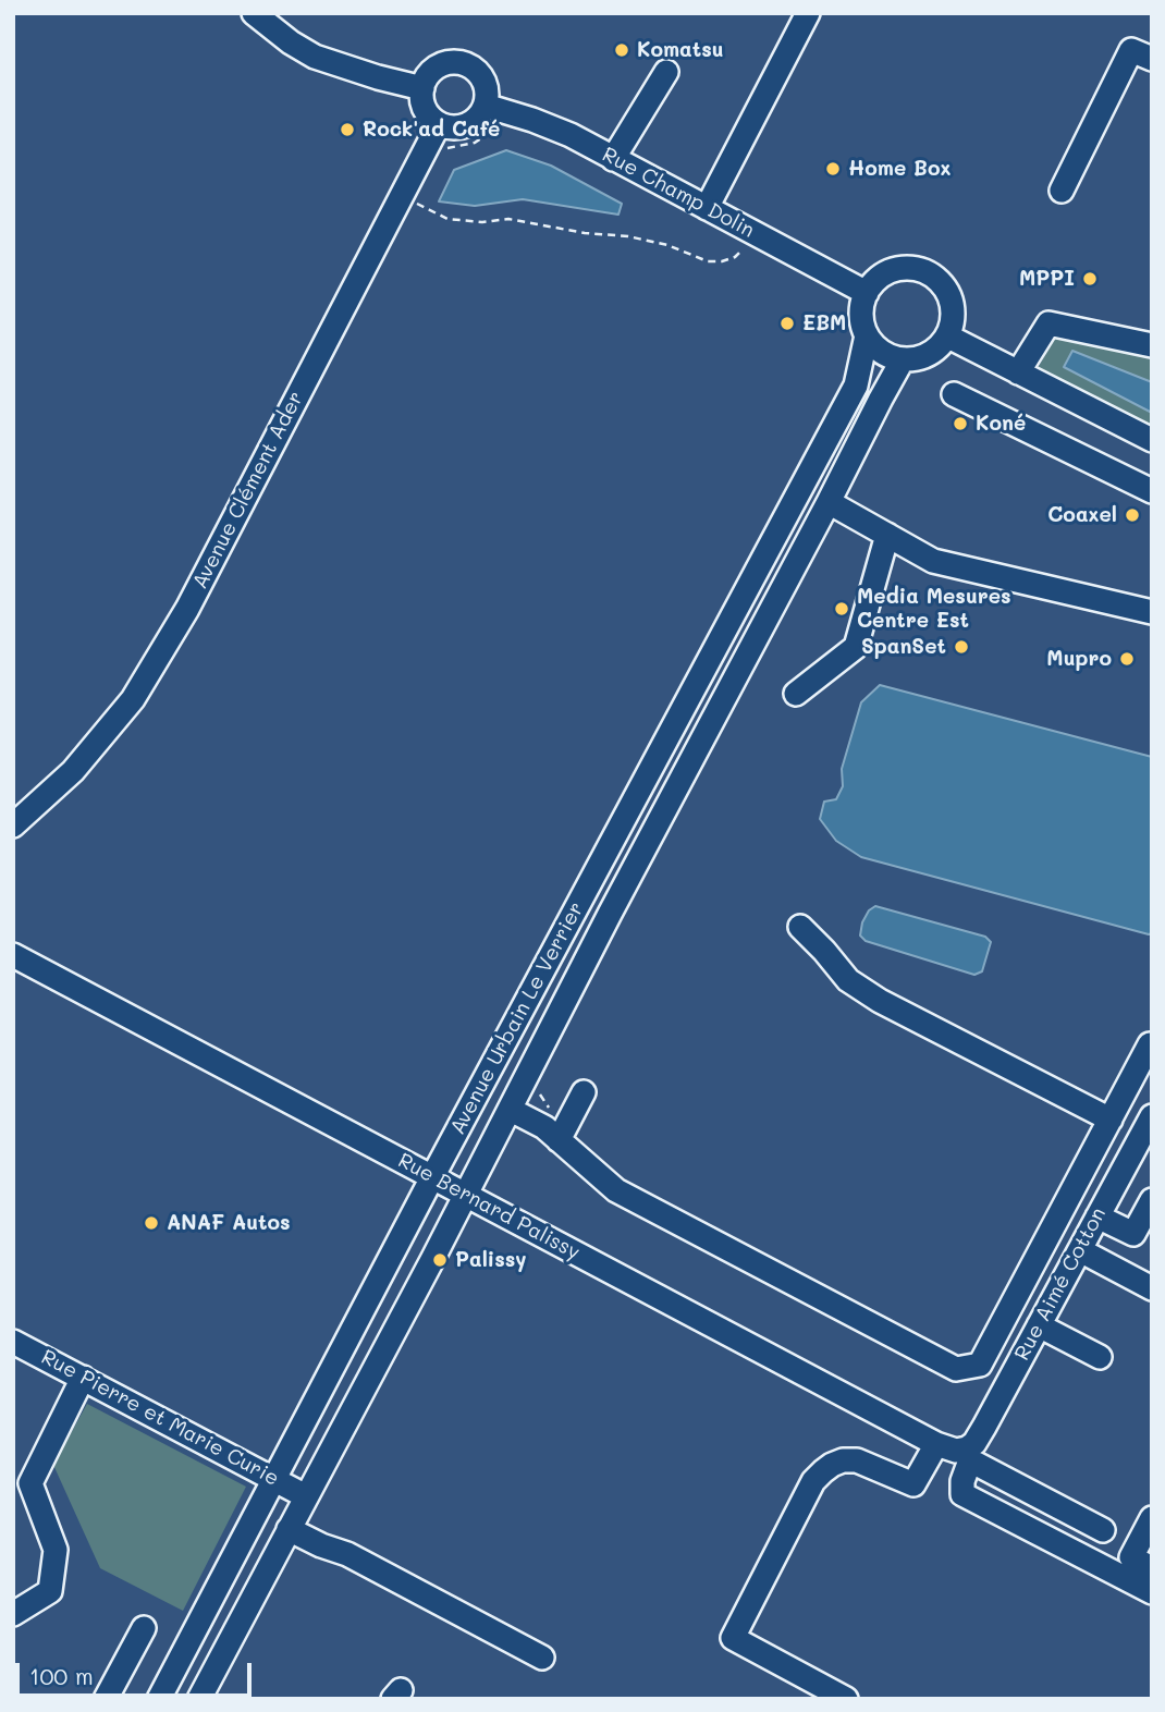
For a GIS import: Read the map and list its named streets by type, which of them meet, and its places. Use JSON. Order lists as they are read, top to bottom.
{
  "streets": {
    "street": [
      "Rue Champ Dolin",
      "Avenue Clément Ader",
      "Avenue Urbain Le Verrier",
      "Rue Bernard Palissy",
      "Rue Aimé Cotton",
      "Rue Pierre et Marie Curie"
    ]
  },
  "crossings": [
    ["Rue Champ Dolin", "Avenue Clément Ader"],
    ["Rue Champ Dolin", "Avenue Urbain Le Verrier"],
    ["Avenue Urbain Le Verrier", "Rue Bernard Palissy"],
    ["Avenue Urbain Le Verrier", "Rue Pierre et Marie Curie"],
    ["Rue Bernard Palissy", "Rue Aimé Cotton"]
  ],
  "places": [
    "Komatsu",
    "Rock'ad Café",
    "Home Box",
    "MPPI",
    "EBM",
    "Koné",
    "Coaxel",
    "Media Mesures Centre Est",
    "SpanSet",
    "Mupro",
    "ANAF Autos",
    "Palissy"
  ],
  "scale_bar": "100 m"
}
